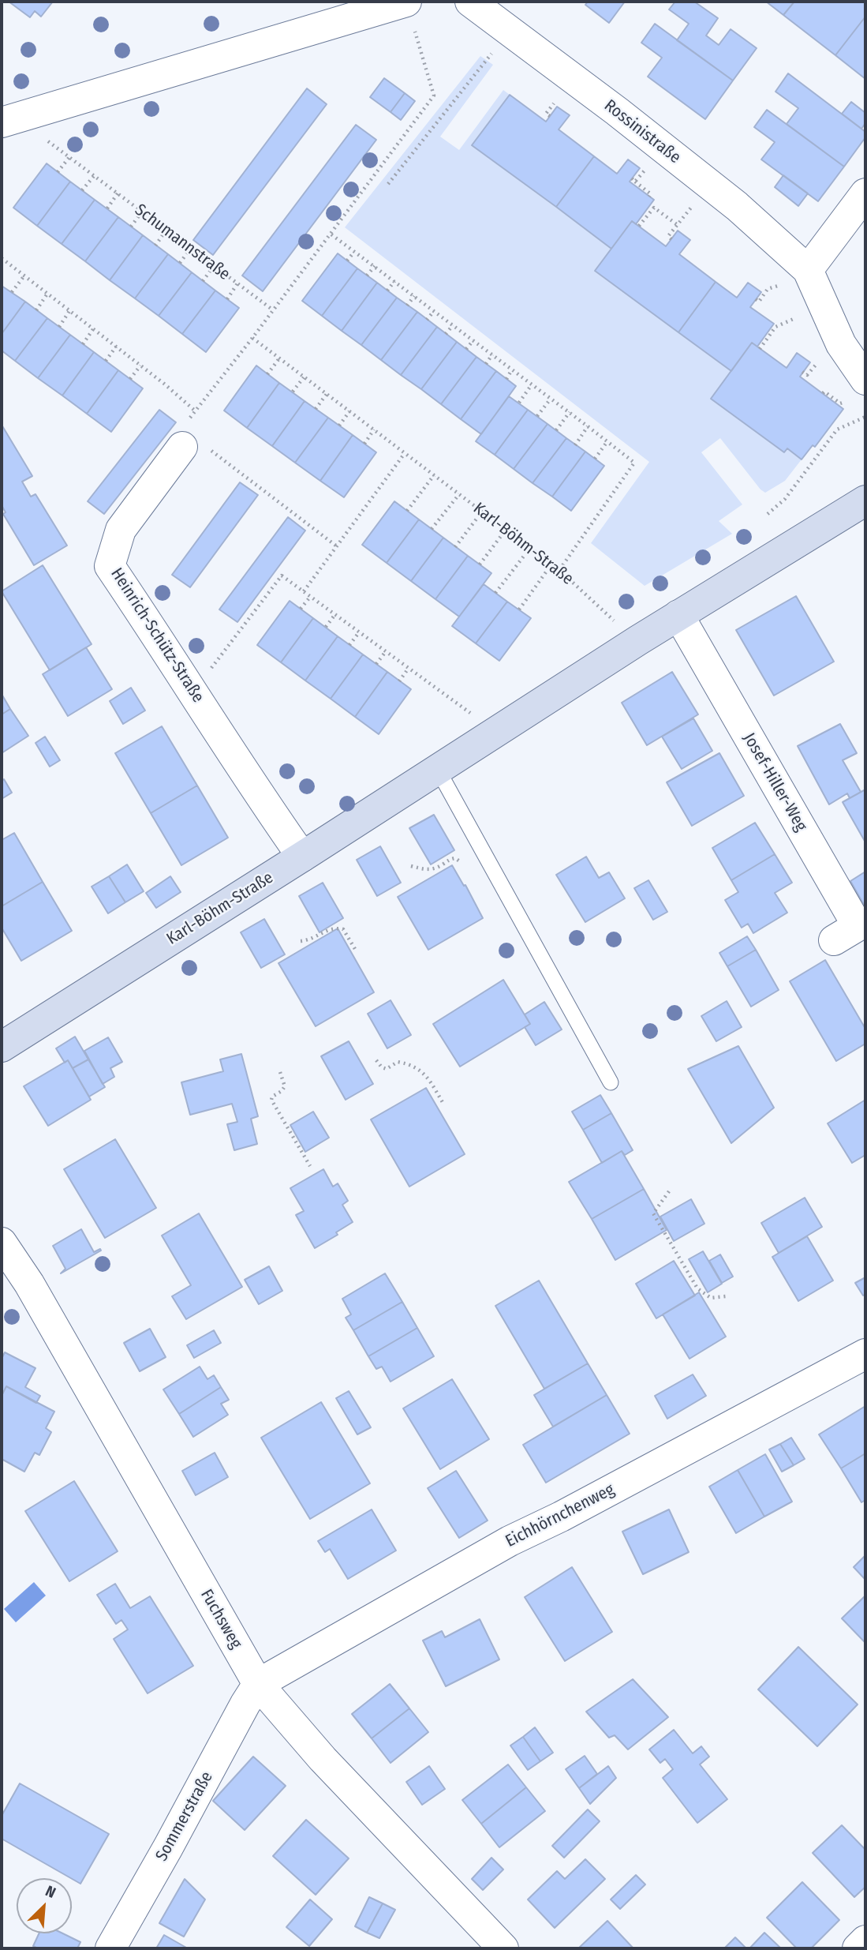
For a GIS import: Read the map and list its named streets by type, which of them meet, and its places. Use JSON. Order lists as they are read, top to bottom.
{
  "streets": {
    "street": [
      "Rossinistraße",
      "Karl-Böhm-Straße",
      "Heinrich-Schütz-Straße",
      "Josef-Hiller-Weg",
      "Eichhörnchenweg",
      "Fuchsweg",
      "Sommerstraße"
    ],
    "path": ["Schumannstraße"]
  },
  "crossings": [
    ["Karl-Böhm-Straße", "Heinrich-Schütz-Straße"],
    ["Karl-Böhm-Straße", "Josef-Hiller-Weg"],
    ["Eichhörnchenweg", "Fuchsweg"],
    ["Eichhörnchenweg", "Sommerstraße"],
    ["Fuchsweg", "Sommerstraße"]
  ],
  "north": "top right"
}
